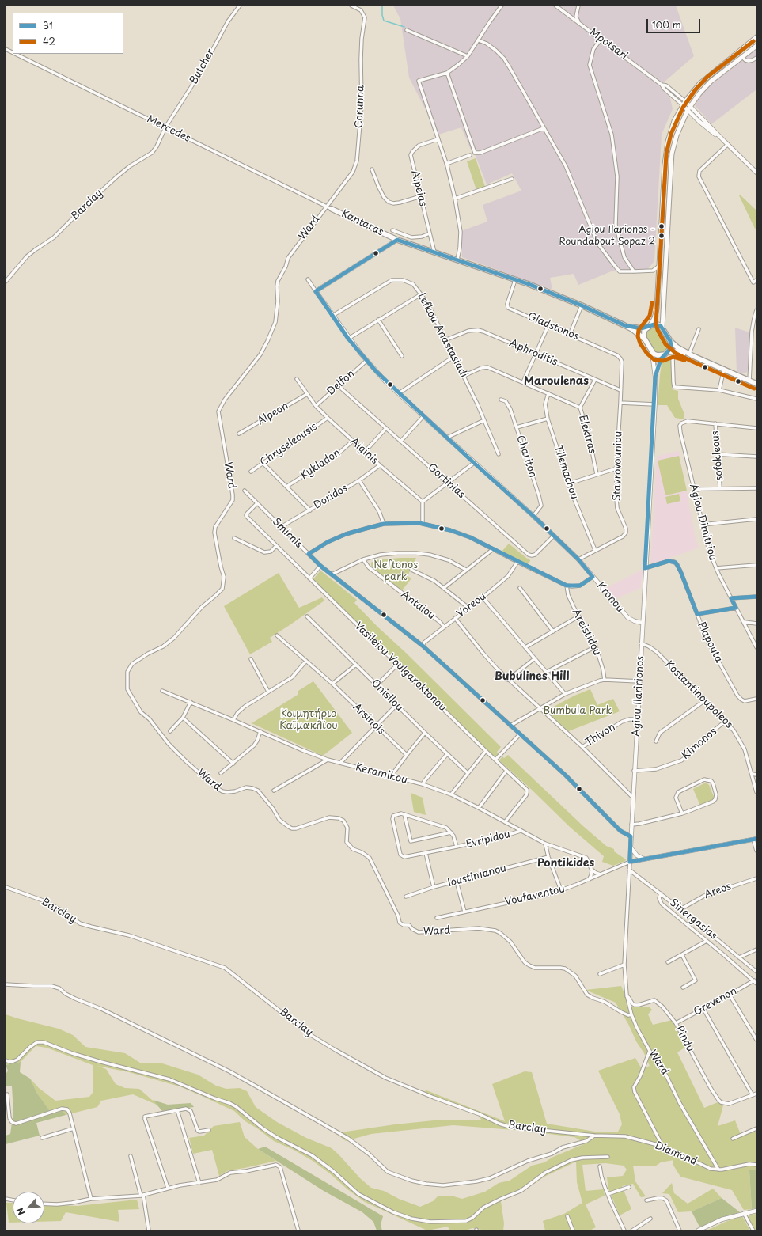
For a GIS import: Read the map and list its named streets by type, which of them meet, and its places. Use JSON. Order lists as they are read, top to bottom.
{
  "streets": {
    "main road": ["Kantaras"],
    "street": [
      "Mpotsari",
      "Butcher",
      "Corunna",
      "Mercedes",
      "Aipeias",
      "Barclay",
      "Ward",
      "Gladstonos",
      "Lefkou Anastasiadi",
      "Aphroditis",
      "Delfon",
      "Alpeon",
      "Elektras",
      "Chryseleousis",
      "Aiginis",
      "sofokleous",
      "Chariton",
      "Kykladon",
      "Stavrovouniou",
      "Tilemachou",
      "Gortinias",
      "Doridos",
      "Agiou Dimitriou",
      "Smirnis",
      "Kronou",
      "Antaiou",
      "Voreou",
      "Areistidou",
      "Plapouta",
      "Vasileiou Voulgaroktonou",
      "Kostantinoupoleos",
      "Onisilou",
      "Agiou Ilaririonos",
      "Arsinois",
      "Thivon",
      "Kimonos",
      "Keramikou",
      "Evripidou",
      "Ioustinianou",
      "Areos",
      "Voufaventou",
      "Sinergasias",
      "Grevenon",
      "Pindu",
      "Diamond"
    ]
  },
  "crossings": [
    ["Butcher", "Mercedes"],
    ["Butcher", "Barclay"],
    ["Corunna", "Mercedes"],
    ["Corunna", "Ward"],
    ["Mercedes", "Barclay"],
    ["Mercedes", "Kantaras"],
    ["Mercedes", "Ward"],
    ["Aipeias", "Kantaras"],
    ["Barclay", "Diamond"],
    ["Kantaras", "Gladstonos"],
    ["Kantaras", "Agiou Ilaririonos"],
    ["Ward", "Agiou Ilaririonos"],
    ["Ward", "Diamond"],
    ["Gladstonos", "Stavrovouniou"],
    ["Lefkou Anastasiadi", "Aphroditis"],
    ["Lefkou Anastasiadi", "Elektras"],
    ["Lefkou Anastasiadi", "Kronou"],
    ["Aphroditis", "Stavrovouniou"],
    ["Delfon", "Aiginis"],
    ["Delfon", "Gortinias"],
    ["Delfon", "Kronou"],
    ["Alpeon", "Aiginis"],
    ["Elektras", "Tilemachou"],
    ["Chryseleousis", "Aiginis"],
    ["Aiginis", "Kykladon"],
    ["Aiginis", "Doridos"],
    ["sofokleous", "Agiou Dimitriou"],
    ["Chariton", "Kronou"],
    ["Stavrovouniou", "Tilemachou"],
    ["Stavrovouniou", "Kronou"],
    ["Gortinias", "Kronou"],
    ["Doridos", "Smirnis"],
    ["Smirnis", "Voreou"],
    ["Smirnis", "Vasileiou Voulgaroktonou"],
    ["Smirnis", "Agiou Ilaririonos"],
    ["Kronou", "Agiou Ilaririonos"],
    ["Antaiou", "Voreou"],
    ["Plapouta", "Agiou Ilaririonos"],
    ["Vasileiou Voulgaroktonou", "Keramikou"],
    ["Kostantinoupoleos", "Agiou Ilaririonos"],
    ["Kostantinoupoleos", "Kimonos"],
    ["Agiou Ilaririonos", "Thivon"],
    ["Agiou Ilaririonos", "Kimonos"],
    ["Agiou Ilaririonos", "Voufaventou"],
    ["Agiou Ilaririonos", "Sinergasias"],
    ["Agiou Ilaririonos", "Pindu"],
    ["Keramikou", "Evripidou"],
    ["Keramikou", "Voufaventou"],
    ["Areos", "Sinergasias"],
    ["Grevenon", "Pindu"]
  ],
  "districts": ["Maroulenas", "Bubulines Hill", "Pontikides"],
  "parks": ["Neftonos park", "Bumbula Park", "Κοιμητήριο Καϊμακλίου"],
  "places": ["Agiou Ilarionos - Roundabout Sopaz 2"],
  "lines": ["transit line 42", "transit line 31"],
  "legend": ["31", "42"],
  "scale_bar": "100 m",
  "north": "bottom left"
}
